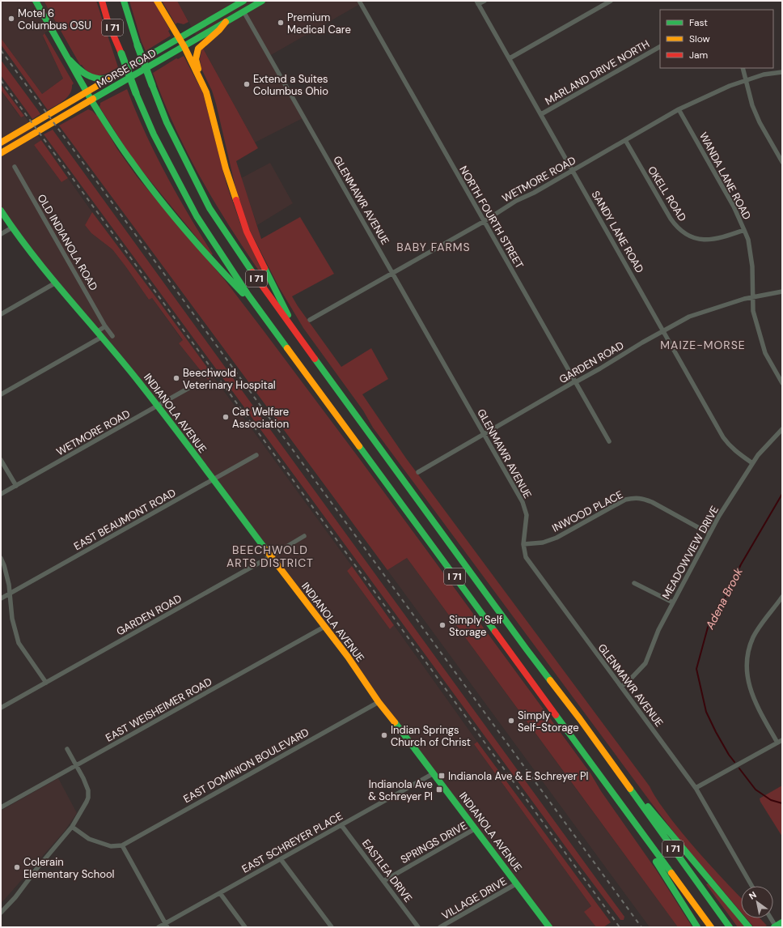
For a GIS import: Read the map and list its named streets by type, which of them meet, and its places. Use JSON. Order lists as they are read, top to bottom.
{
  "streets": {
    "main road": ["I 71", "MORSE ROAD", "INDIANOLA AVENUE"],
    "street": [
      "MARLAND DRIVE NORTH",
      "WANDA LANE ROAD",
      "WETMORE ROAD",
      "OKELL ROAD",
      "GLENMAWR AVENUE",
      "NORTH FOURTH STREET",
      "SANDY LANE ROAD",
      "OLD INDIANOLA ROAD",
      "GARDEN ROAD",
      "INWOOD PLACE",
      "EAST BEAUMONT ROAD",
      "MEADOWVIEW DRIVE",
      "EAST WEISHEIMER ROAD",
      "EAST DOMINION BOULEVARD",
      "EAST SCHREYER PLACE",
      "SPRINGS DRIVE",
      "EASTLEA DRIVE",
      "VILLAGE DRIVE"
    ]
  },
  "crossings": [
    ["MORSE ROAD", "GLENMAWR AVENUE"],
    ["MARLAND DRIVE NORTH", "SANDY LANE ROAD"],
    ["WANDA LANE ROAD", "WETMORE ROAD"],
    ["WANDA LANE ROAD", "OKELL ROAD"],
    ["WANDA LANE ROAD", "GARDEN ROAD"],
    ["WETMORE ROAD", "OKELL ROAD"],
    ["WETMORE ROAD", "GLENMAWR AVENUE"],
    ["WETMORE ROAD", "NORTH FOURTH STREET"],
    ["WETMORE ROAD", "SANDY LANE ROAD"],
    ["WETMORE ROAD", "INDIANOLA AVENUE"],
    ["GLENMAWR AVENUE", "GARDEN ROAD"],
    ["GLENMAWR AVENUE", "INWOOD PLACE"],
    ["GLENMAWR AVENUE", "MEADOWVIEW DRIVE"],
    ["NORTH FOURTH STREET", "GARDEN ROAD"],
    ["SANDY LANE ROAD", "GARDEN ROAD"],
    ["SANDY LANE ROAD", "MEADOWVIEW DRIVE"],
    ["GARDEN ROAD", "INDIANOLA AVENUE"],
    ["INDIANOLA AVENUE", "EAST BEAUMONT ROAD"],
    ["INDIANOLA AVENUE", "EAST WEISHEIMER ROAD"],
    ["INDIANOLA AVENUE", "EAST DOMINION BOULEVARD"],
    ["INDIANOLA AVENUE", "EAST SCHREYER PLACE"],
    ["INDIANOLA AVENUE", "SPRINGS DRIVE"],
    ["INDIANOLA AVENUE", "VILLAGE DRIVE"],
    ["INWOOD PLACE", "MEADOWVIEW DRIVE"],
    ["EAST SCHREYER PLACE", "EASTLEA DRIVE"],
    ["SPRINGS DRIVE", "EASTLEA DRIVE"]
  ],
  "districts": ["BABY FARMS", "MAIZE-MORSE", "BEECHWOLD ARTS DISTRICT"],
  "water": ["Adena Brook"],
  "places": {
    "other": [
      "Motel 6 Columbus OSU",
      "Premium Medical Care",
      "Extend a Suites Columbus Ohio",
      "Beechwold Veterinary Hospital",
      "Cat Welfare Association",
      "Simply Self Storage",
      "Simply Self-Storage",
      "Indian Springs Church of Christ",
      "Colerain Elementary School"
    ],
    "transit": ["Indianola Ave & E Schreyer Pl", "Indianola Ave & Schreyer Pl"]
  },
  "legend": ["Fast", "Slow", "Jam"],
  "north": "top left"
}
